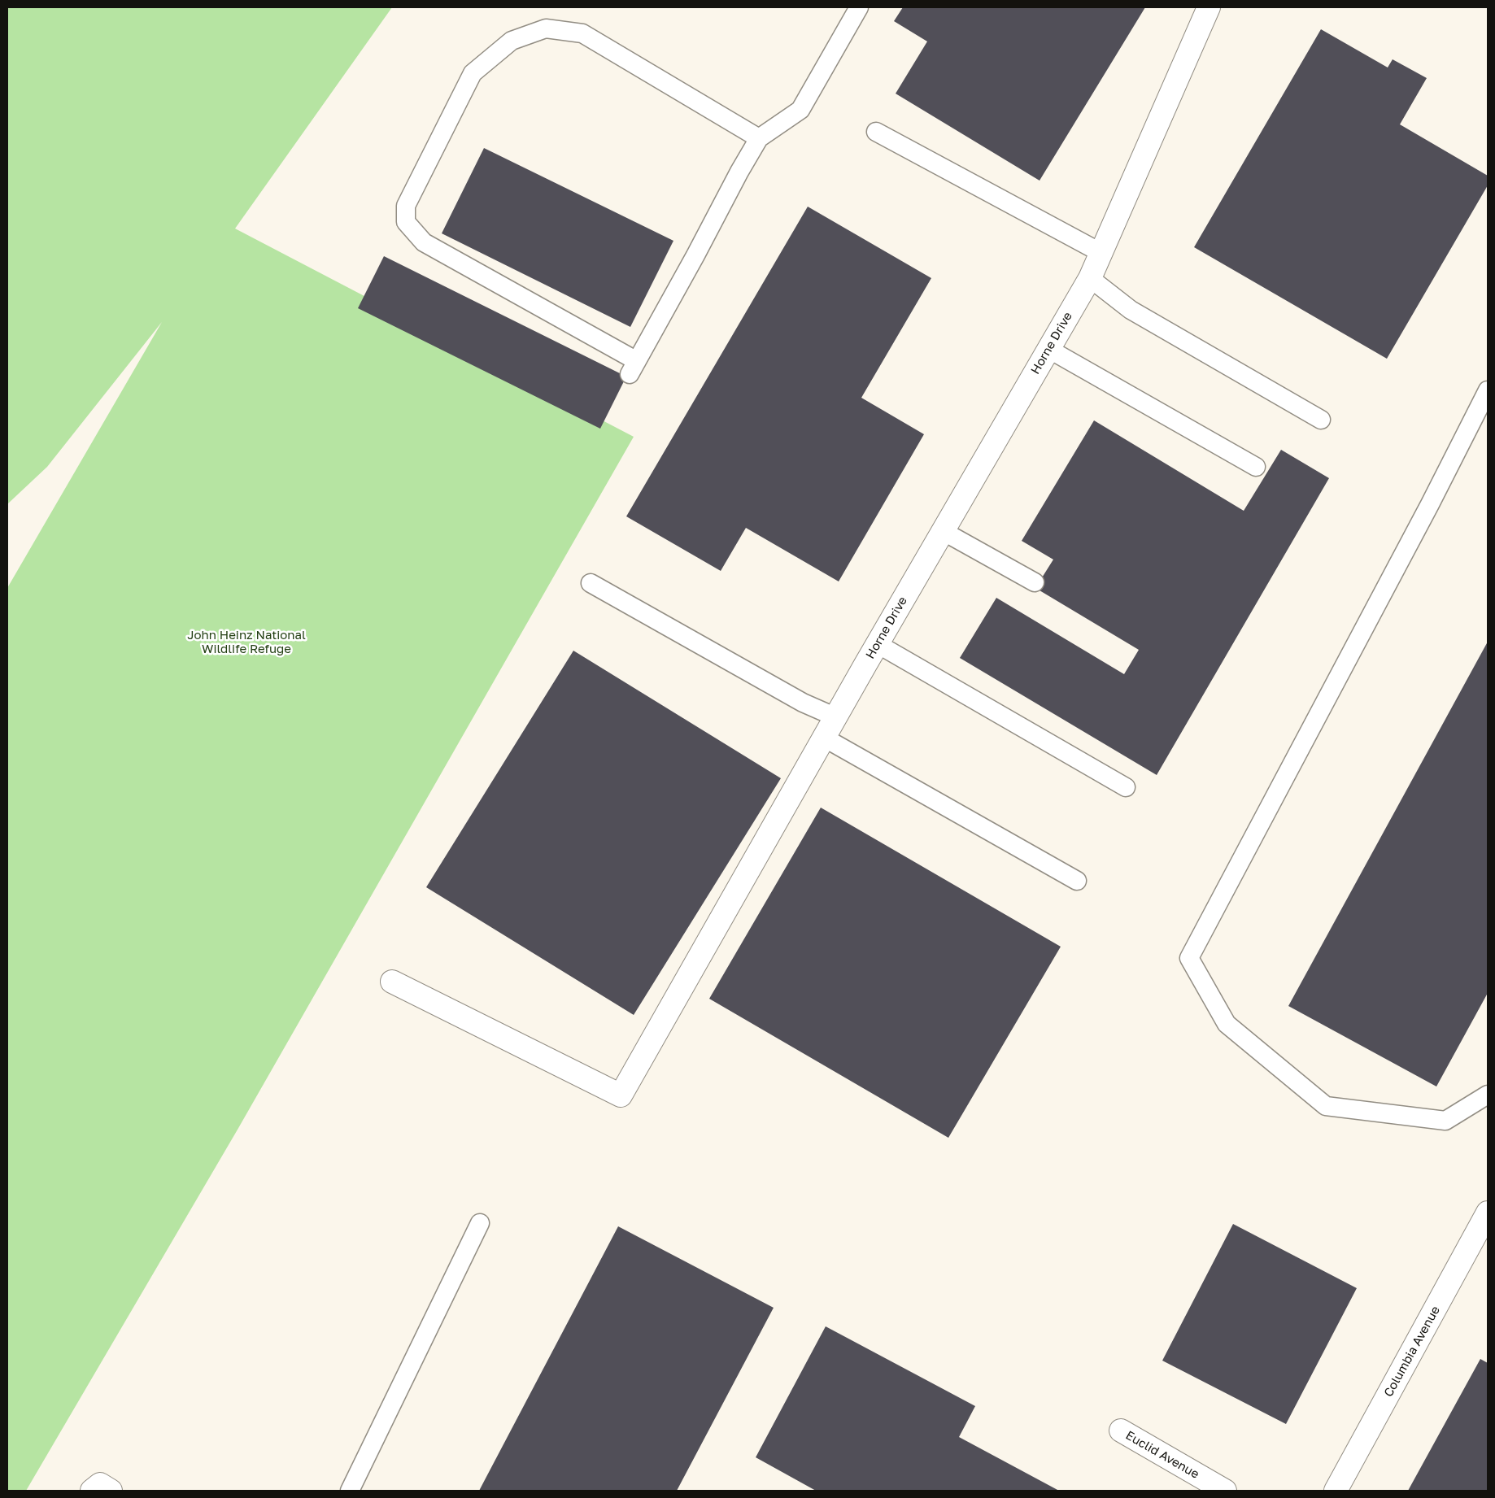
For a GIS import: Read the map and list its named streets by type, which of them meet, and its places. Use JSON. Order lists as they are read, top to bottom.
{
  "streets": {
    "street": ["Horne Drive", "Columbia Avenue", "Euclid Avenue"]
  },
  "parks": ["John Heinz National Wildlife Refuge"]
}
